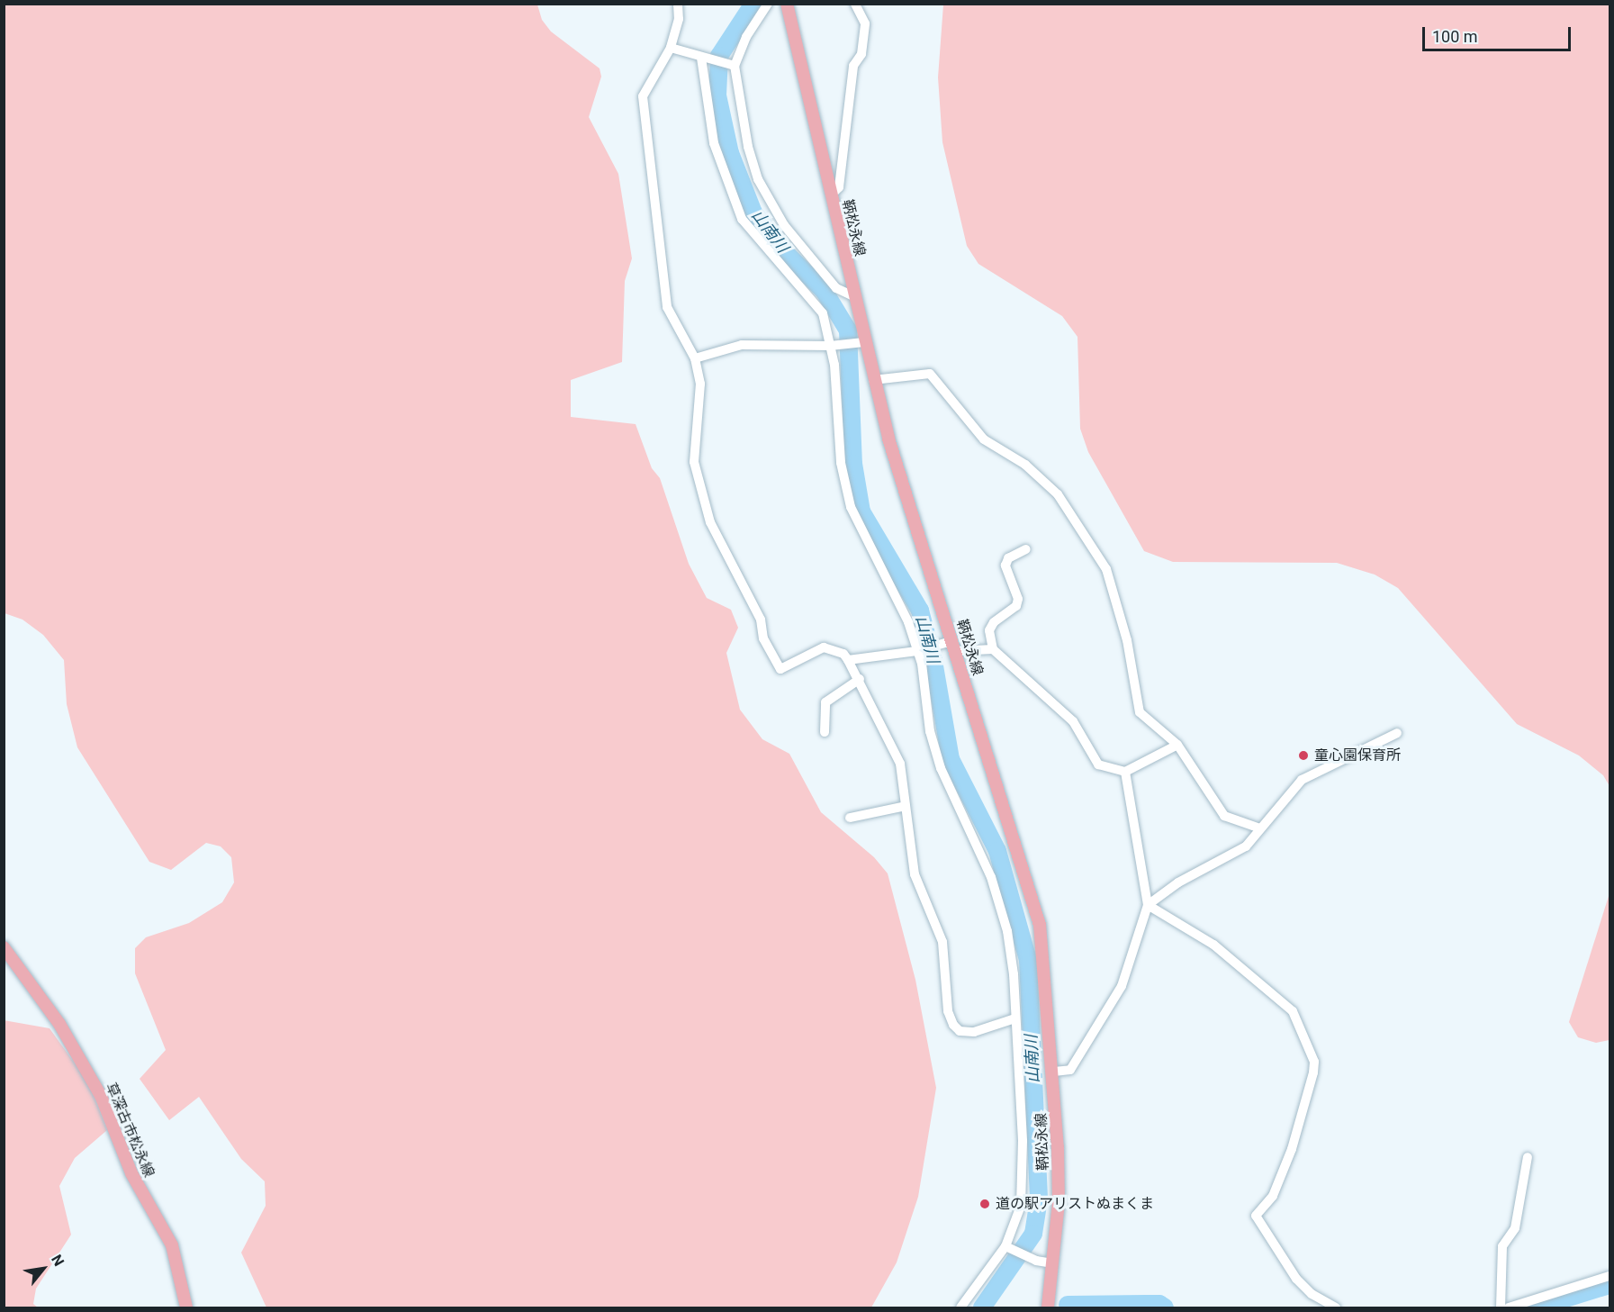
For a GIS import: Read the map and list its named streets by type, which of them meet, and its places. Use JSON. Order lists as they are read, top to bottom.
{
  "streets": {
    "main road": ["鞆松永線", "草深古市松永線"]
  },
  "water": ["山南川"],
  "places": ["童心園保育所", "道の駅アリストぬまくま"],
  "scale_bar": "100 m",
  "north": "top right"
}
